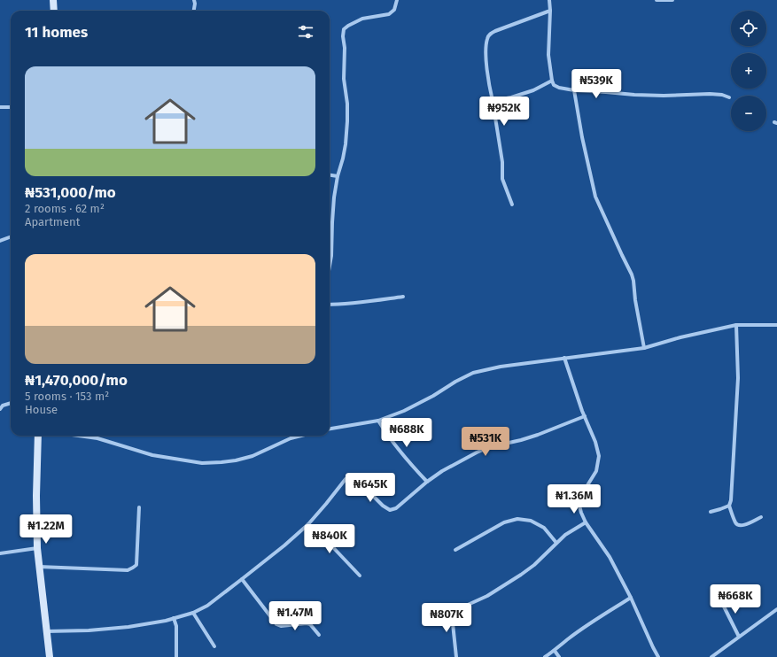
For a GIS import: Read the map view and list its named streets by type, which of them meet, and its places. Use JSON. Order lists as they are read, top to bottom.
{
  "page": {
    "map_buttons": ["+", "−"],
    "heading": "11 homes",
    "list": [
      {
        "name": "₦531,000/mo",
        "note": "2 rooms · 62 m² · Apartment"
      },
      {
        "name": "₦1,470,000/mo",
        "note": "5 rooms · 153 m² · House"
      }
    ],
    "price": [
      "₦539K",
      "₦952K",
      "₦688K",
      "₦531K",
      "₦645K",
      "₦1.36M",
      "₦1.22M",
      "₦840K",
      "₦668K",
      "₦1.47M",
      "₦807K"
    ]
  }
}
